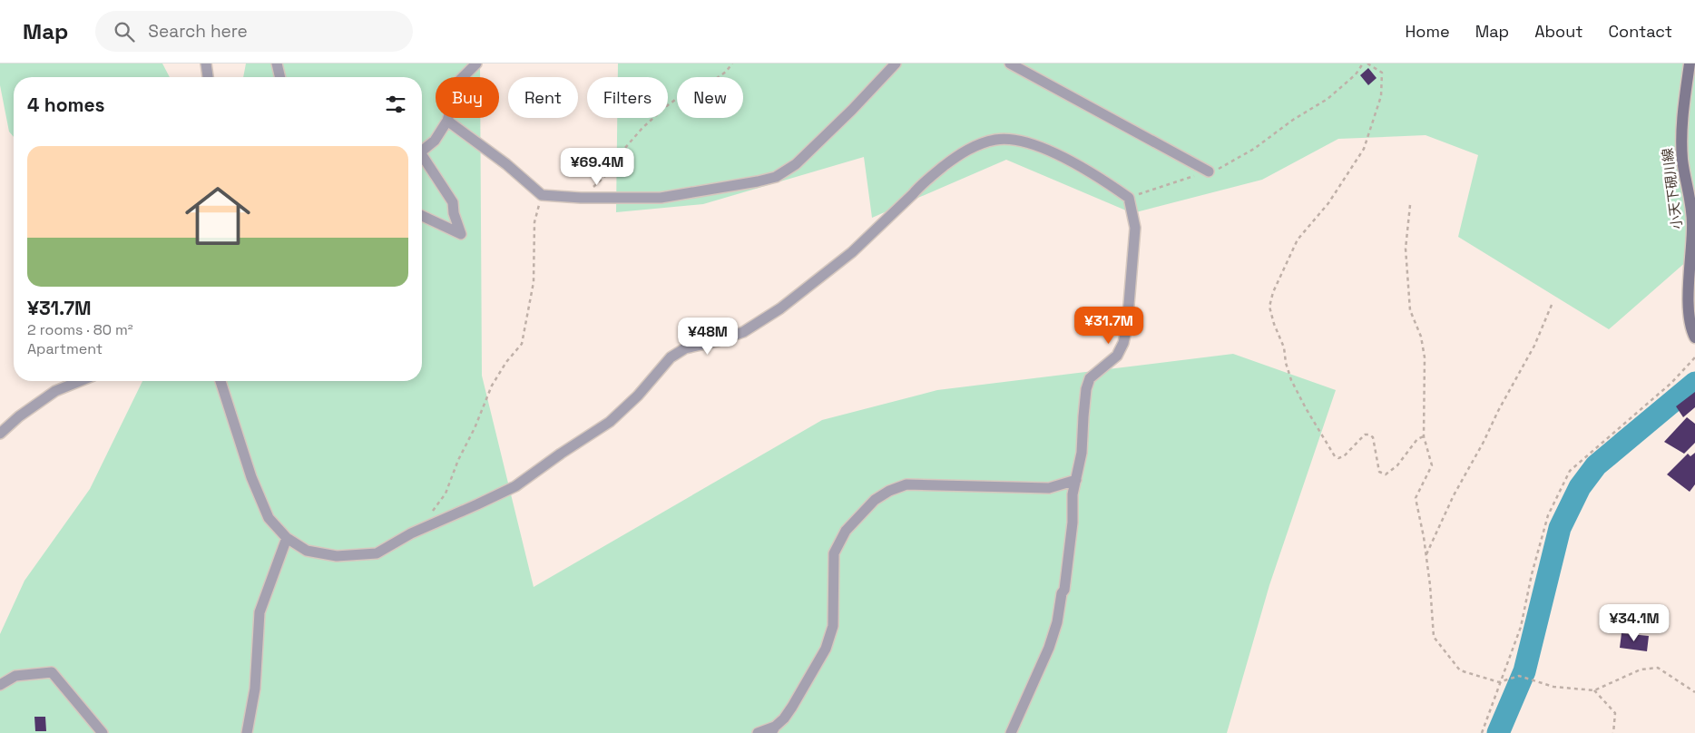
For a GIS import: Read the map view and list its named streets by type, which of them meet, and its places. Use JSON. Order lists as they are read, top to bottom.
{
  "streets": {
    "main road": ["小天下硯川線"]
  },
  "page": {
    "header": "Map",
    "search": "Search here",
    "nav": [
      "Home",
      "Map",
      "About",
      "Contact"
    ],
    "chip": [
      "Buy",
      "Rent",
      "Filters",
      "New"
    ],
    "heading": "4 homes",
    "list": [
      {
        "name": "¥31.7M",
        "note": "2 rooms · 80 m² · Apartment"
      }
    ],
    "price": [
      "¥69.4M",
      "¥31.7M",
      "¥48M",
      "¥34.1M"
    ]
  }
}
